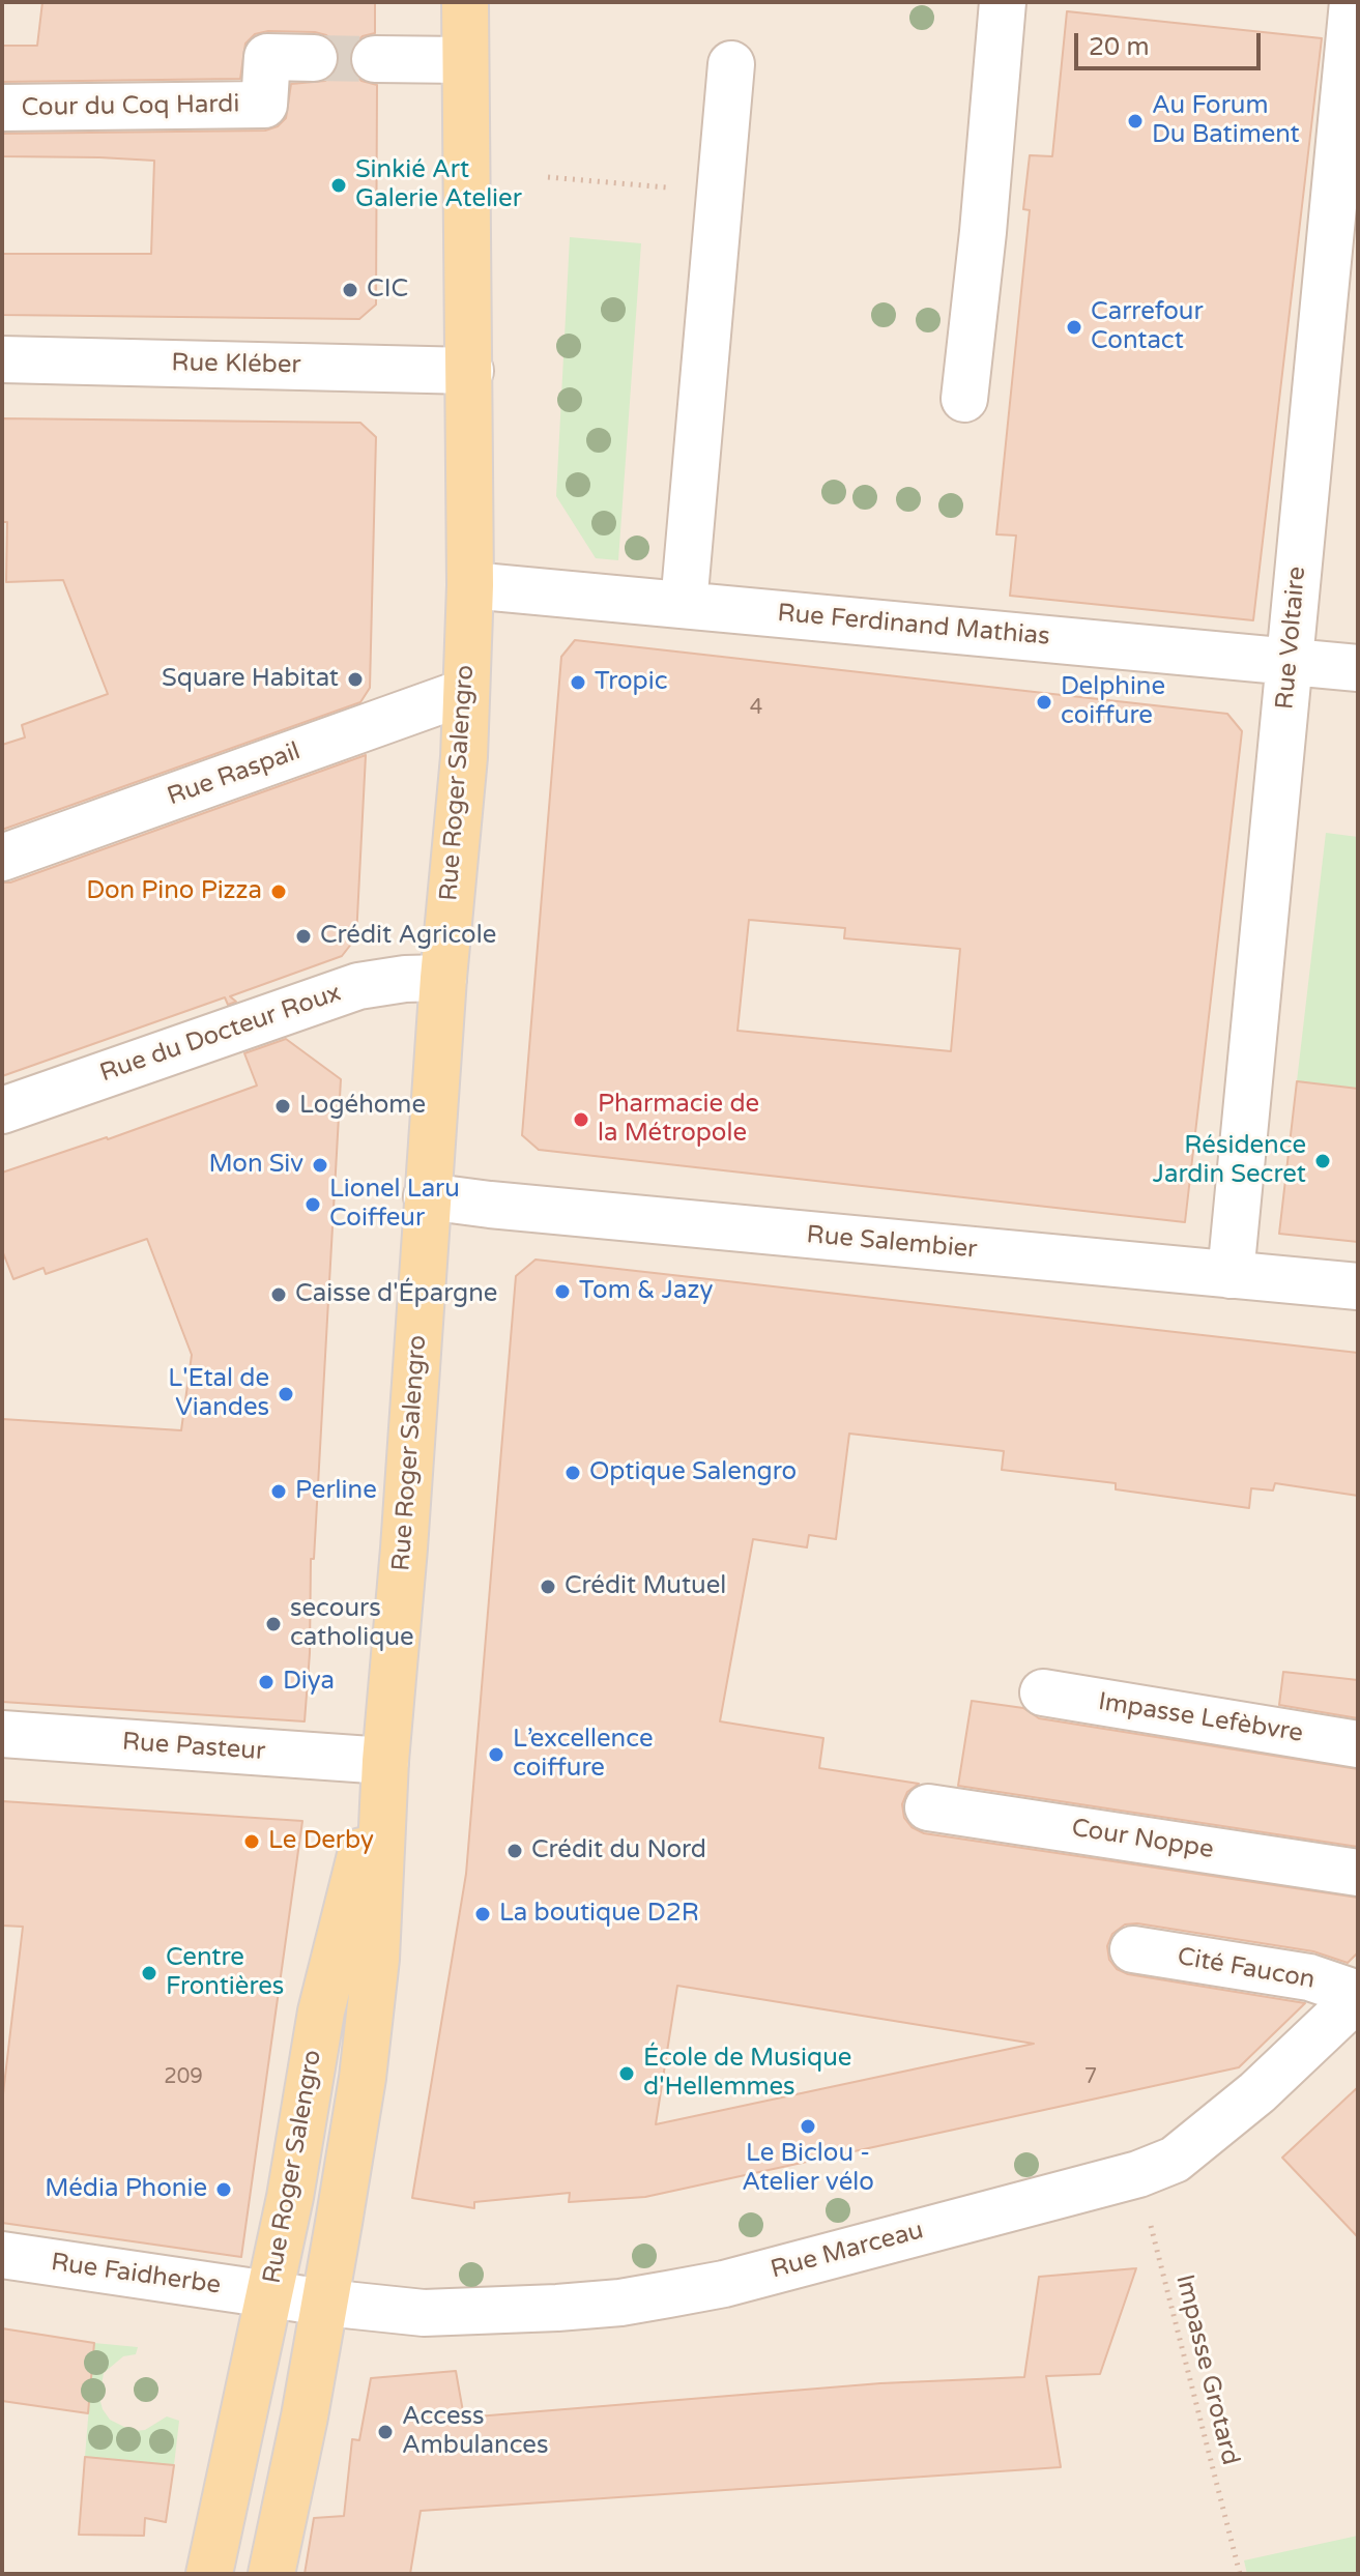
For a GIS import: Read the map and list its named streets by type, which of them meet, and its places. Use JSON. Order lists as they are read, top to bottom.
{
  "streets": {
    "main road": ["Rue Roger Salengro"],
    "street": [
      "Cour du Coq Hardi",
      "Rue Kléber",
      "Rue Ferdinand Mathias",
      "Rue Voltaire",
      "Rue Raspail",
      "Rue du Docteur Roux",
      "Rue Salembier",
      "Impasse Lefèbvre",
      "Rue Pasteur",
      "Cour Noppe",
      "Cité Faucon",
      "Rue Marceau",
      "Rue Faidherbe"
    ],
    "path": ["Impasse Grotard"]
  },
  "crossings": [
    ["Rue Kléber", "Rue Roger Salengro"],
    ["Rue Ferdinand Mathias", "Rue Voltaire"],
    ["Rue Ferdinand Mathias", "Rue Roger Salengro"],
    ["Rue Voltaire", "Rue Salembier"],
    ["Rue Raspail", "Rue Roger Salengro"],
    ["Rue Roger Salengro", "Rue du Docteur Roux"],
    ["Rue Roger Salengro", "Rue Salembier"],
    ["Rue Roger Salengro", "Rue Pasteur"],
    ["Rue Roger Salengro", "Rue Marceau"],
    ["Rue Roger Salengro", "Rue Faidherbe"],
    ["Cité Faucon", "Rue Marceau"],
    ["Rue Marceau", "Rue Faidherbe"],
    ["Rue Marceau", "Impasse Grotard"]
  ],
  "places": [
    "Au Forum Du Batiment",
    "Sinkié Art Galerie Atelier",
    "CIC",
    "Carrefour Contact",
    "Square Habitat",
    "Tropic",
    "Delphine coiffure",
    "Don Pino Pizza",
    "Crédit Agricole",
    "Logéhome",
    "Pharmacie de la Métropole",
    "Résidence Jardin Secret",
    "Mon Siv",
    "Lionel Laru Coiffeur",
    "Tom & Jazy",
    "Caisse d'Épargne",
    "L'Etal de Viandes",
    "Optique Salengro",
    "Perline",
    "Crédit Mutuel",
    "secours catholique",
    "Diya",
    "L’excellence coiffure",
    "Le Derby",
    "Crédit du Nord",
    "La boutique D2R",
    "Centre Frontières",
    "École de Musique d'Hellemmes",
    "Le Biclou - Atelier vélo",
    "Média Phonie",
    "Access Ambulances"
  ],
  "house_numbers": ["4", "209", "7"],
  "scale_bar": "20 m"
}
